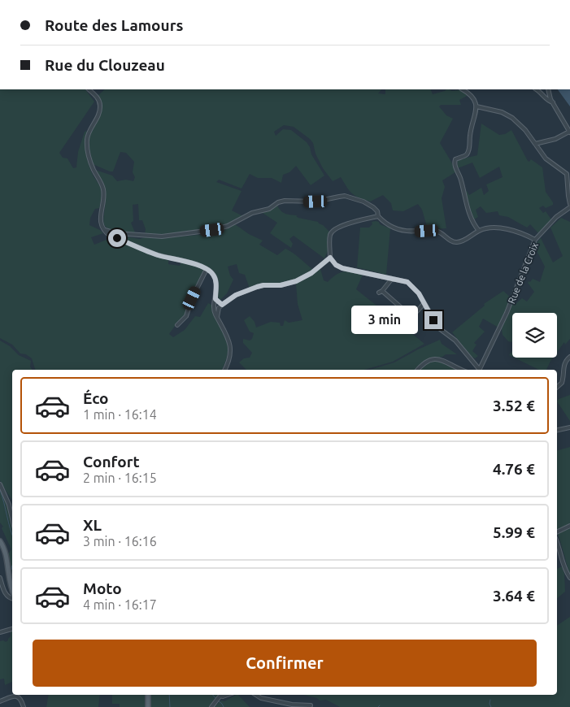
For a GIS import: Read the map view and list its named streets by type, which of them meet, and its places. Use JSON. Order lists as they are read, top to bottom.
{
  "streets": {
    "street": ["Rue de la Croix"]
  },
  "page": {
    "banner": ["Route des Lamours", "Rue du Clouzeau"],
    "bubble": "3 min",
    "list": [
      {
        "name": "Éco",
        "note": "1 min · 16:14",
        "value": "3.52 €"
      },
      {
        "name": "Confort",
        "note": "2 min · 16:15",
        "value": "4.76 €"
      },
      {
        "name": "XL",
        "note": "3 min · 16:16",
        "value": "5.99 €"
      },
      {
        "name": "Moto",
        "note": "4 min · 16:17",
        "value": "3.64 €"
      }
    ],
    "buttons": "Confirmer"
  }
}
